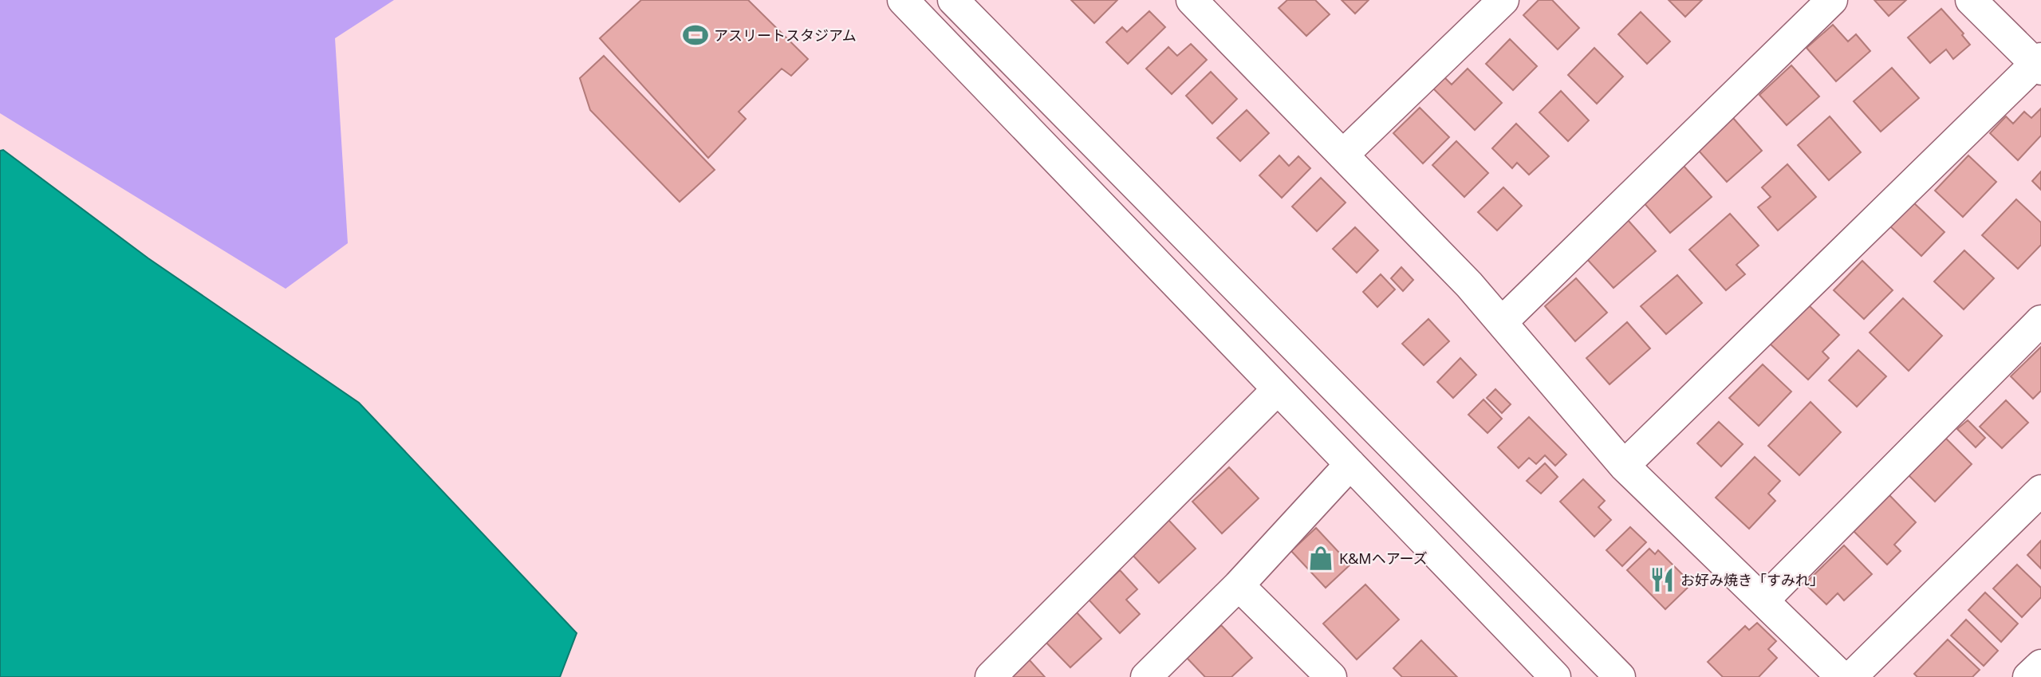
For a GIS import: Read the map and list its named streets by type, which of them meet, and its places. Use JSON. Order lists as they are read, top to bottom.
{
  "places": {
    "sports": ["アスリートスタジアム"],
    "shop": ["K&Mヘアーズ"],
    "restaurant": ["お好み焼き「すみれ」"]
  }
}
